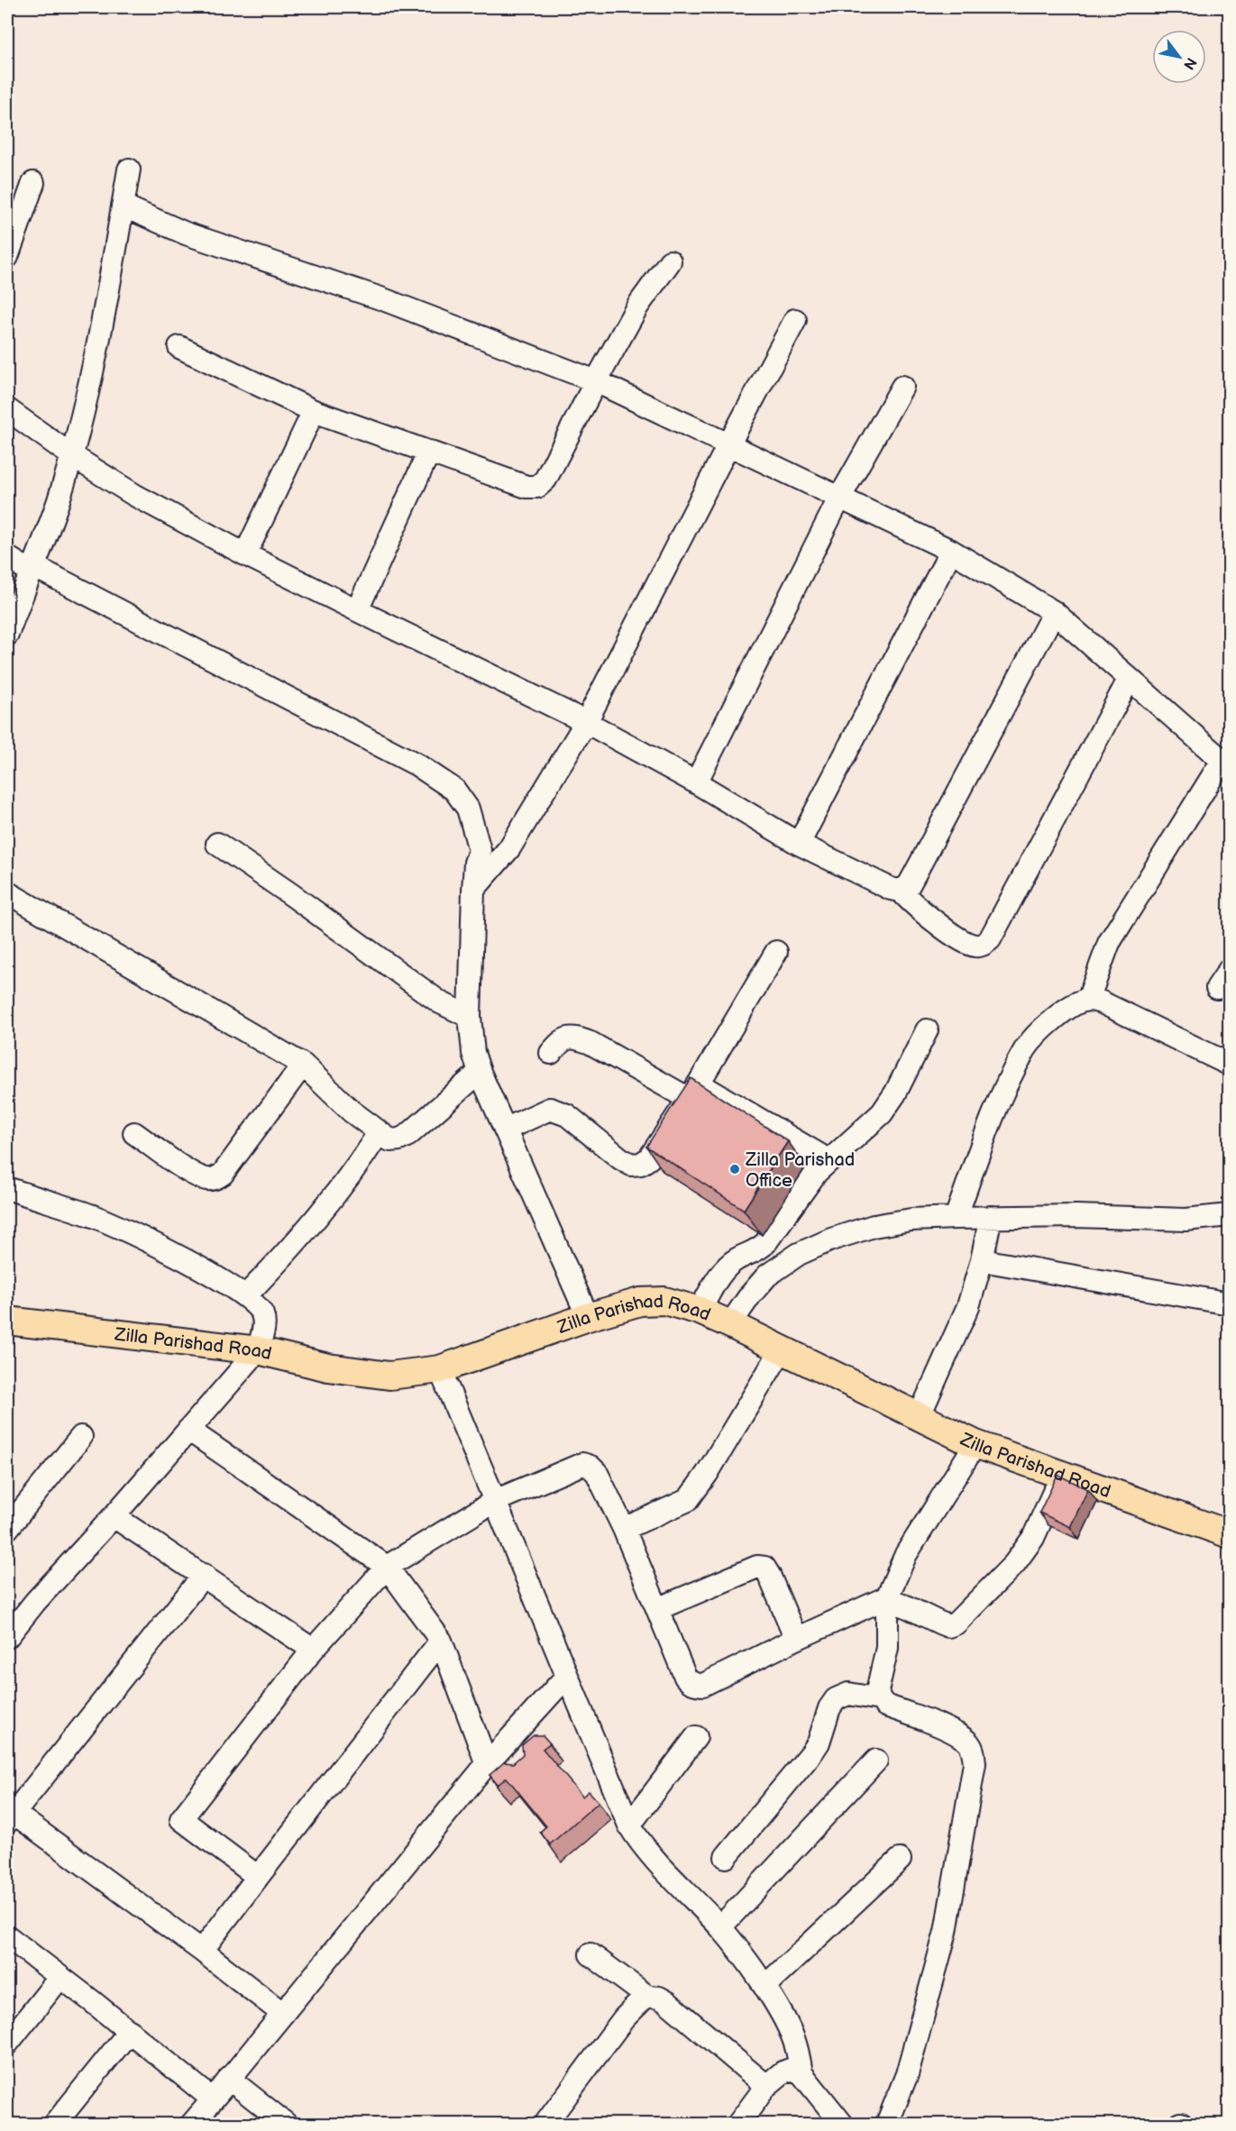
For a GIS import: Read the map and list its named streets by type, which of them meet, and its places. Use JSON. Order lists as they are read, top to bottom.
{
  "streets": {
    "main road": ["Zilla Parishad Road"]
  },
  "places": ["Zilla Parishad Office"],
  "north": "bottom right"
}
